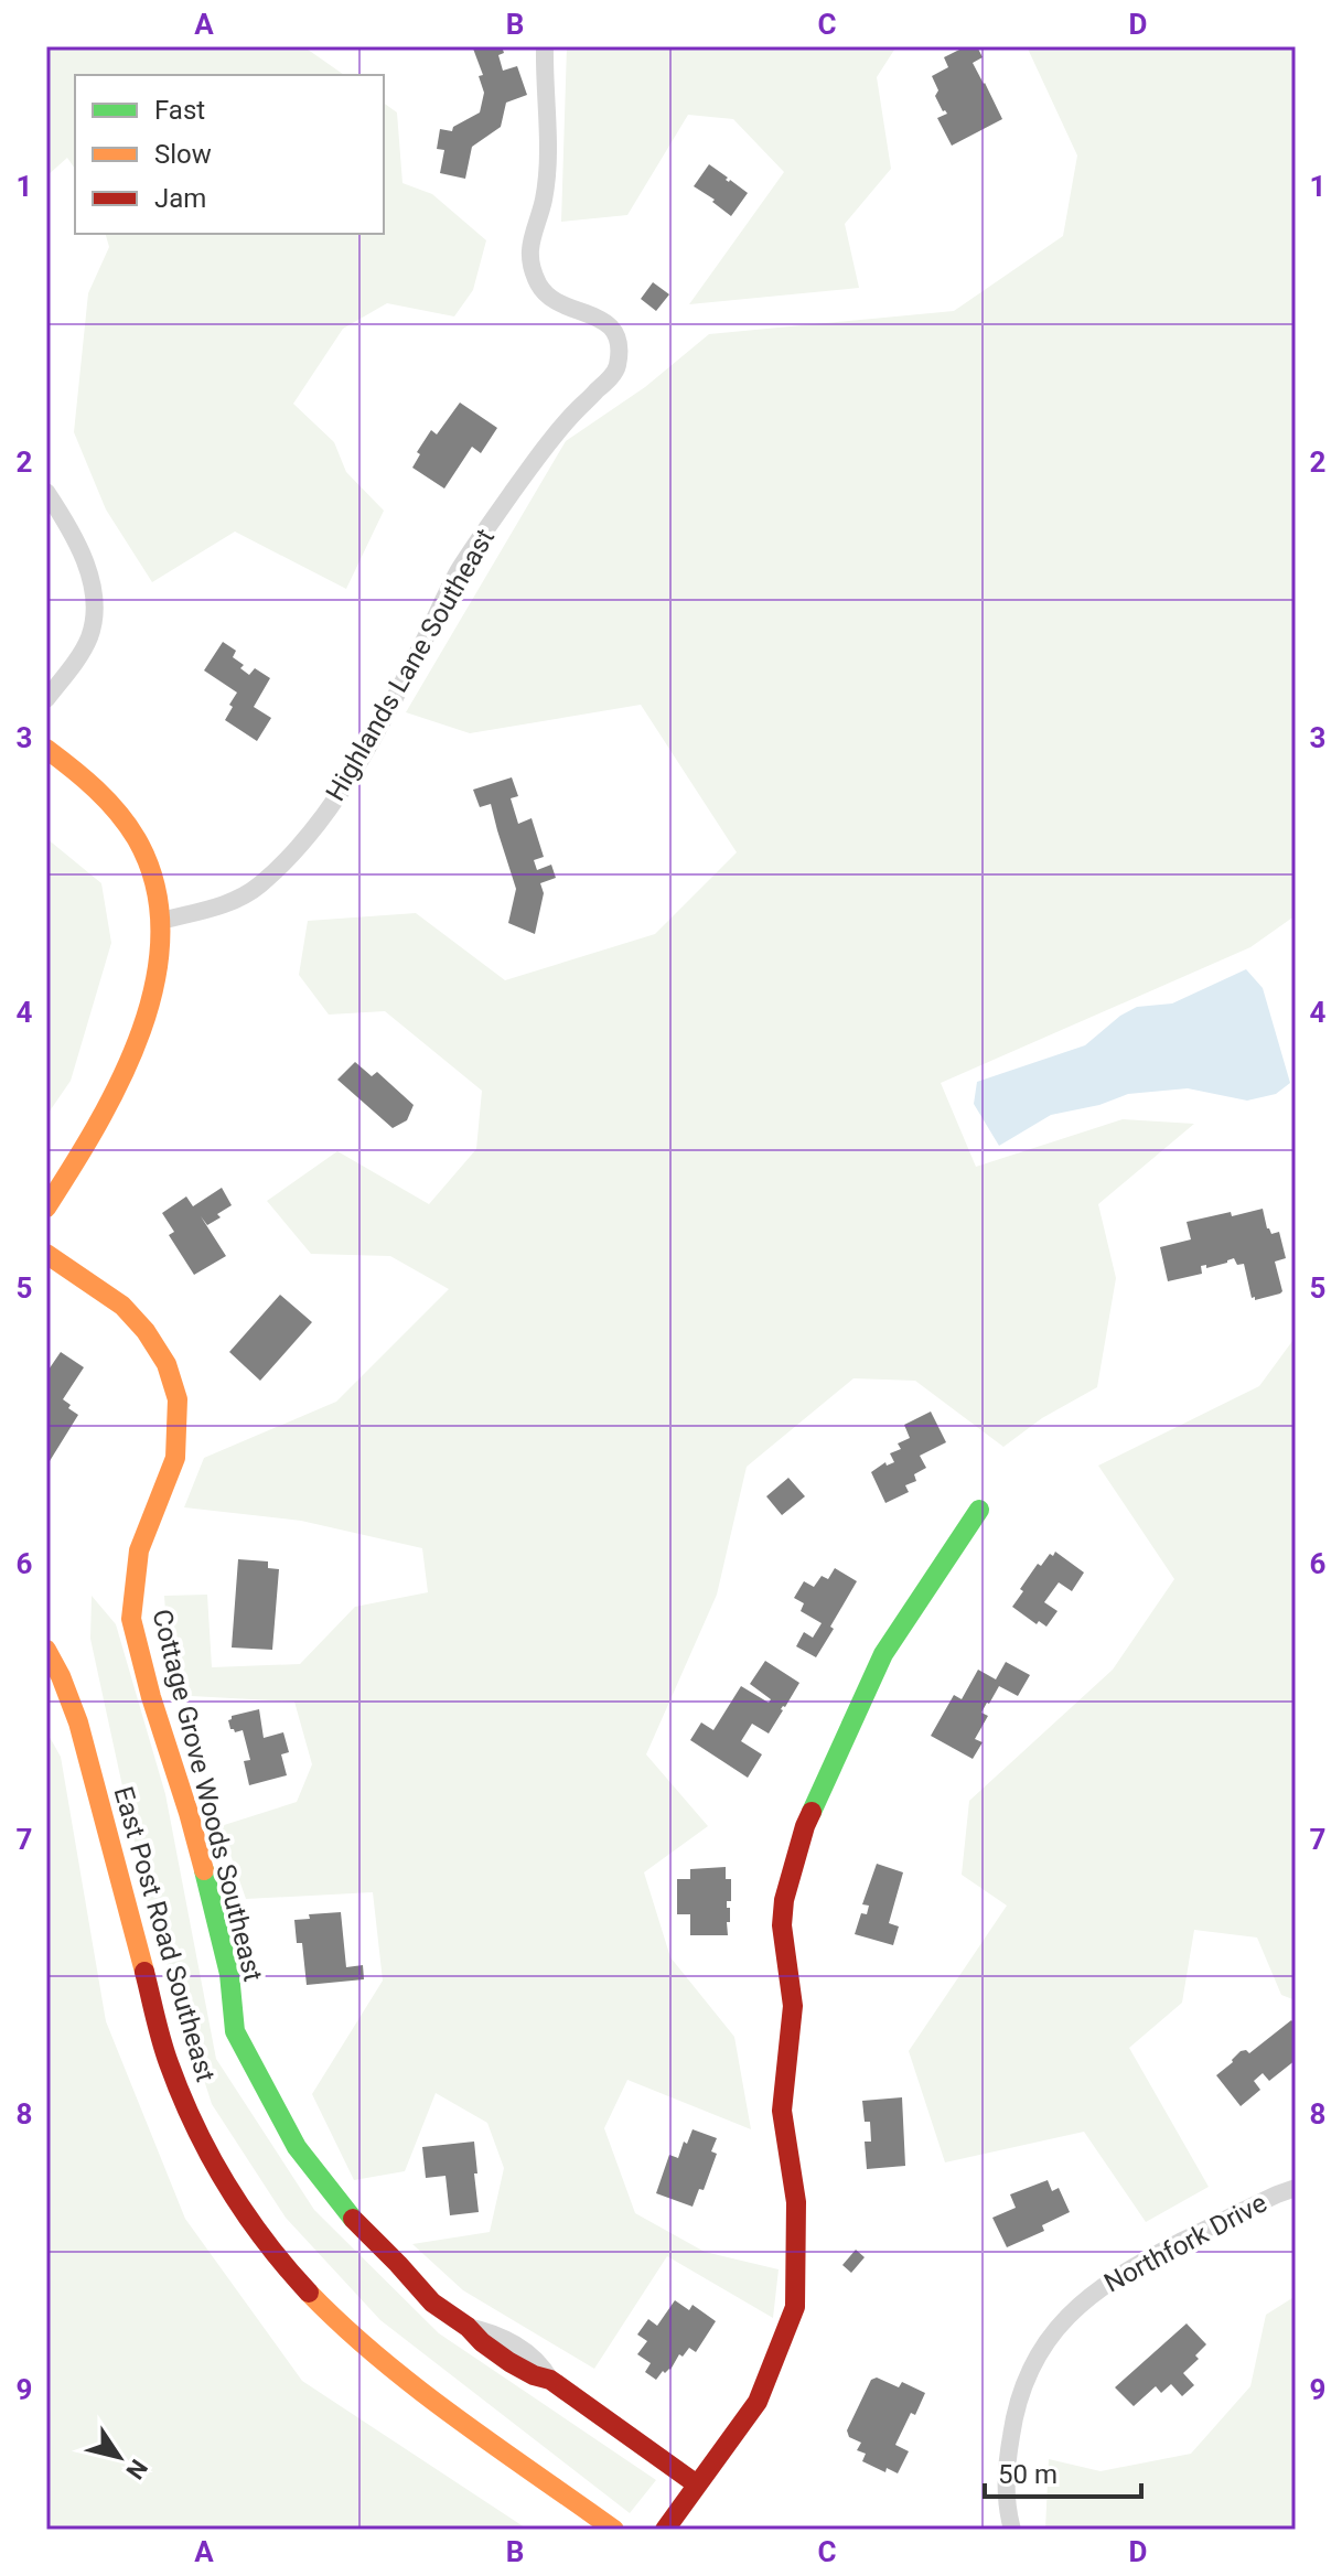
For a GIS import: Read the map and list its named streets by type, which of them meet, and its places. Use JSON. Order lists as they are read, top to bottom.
{
  "streets": {
    "street": [
      "Highlands Lane Southeast",
      "Cottage Grove Woods Southeast",
      "East Post Road Southeast",
      "Northfork Drive"
    ]
  },
  "legend": ["Fast", "Slow", "Jam"],
  "scale_bar": "50 m",
  "north": "bottom right",
  "grid": {
    "columns": [
      "A",
      "B",
      "C",
      "D"
    ],
    "rows": [
      "1",
      "2",
      "3",
      "4",
      "5",
      "6",
      "7",
      "8",
      "9"
    ]
  }
}
